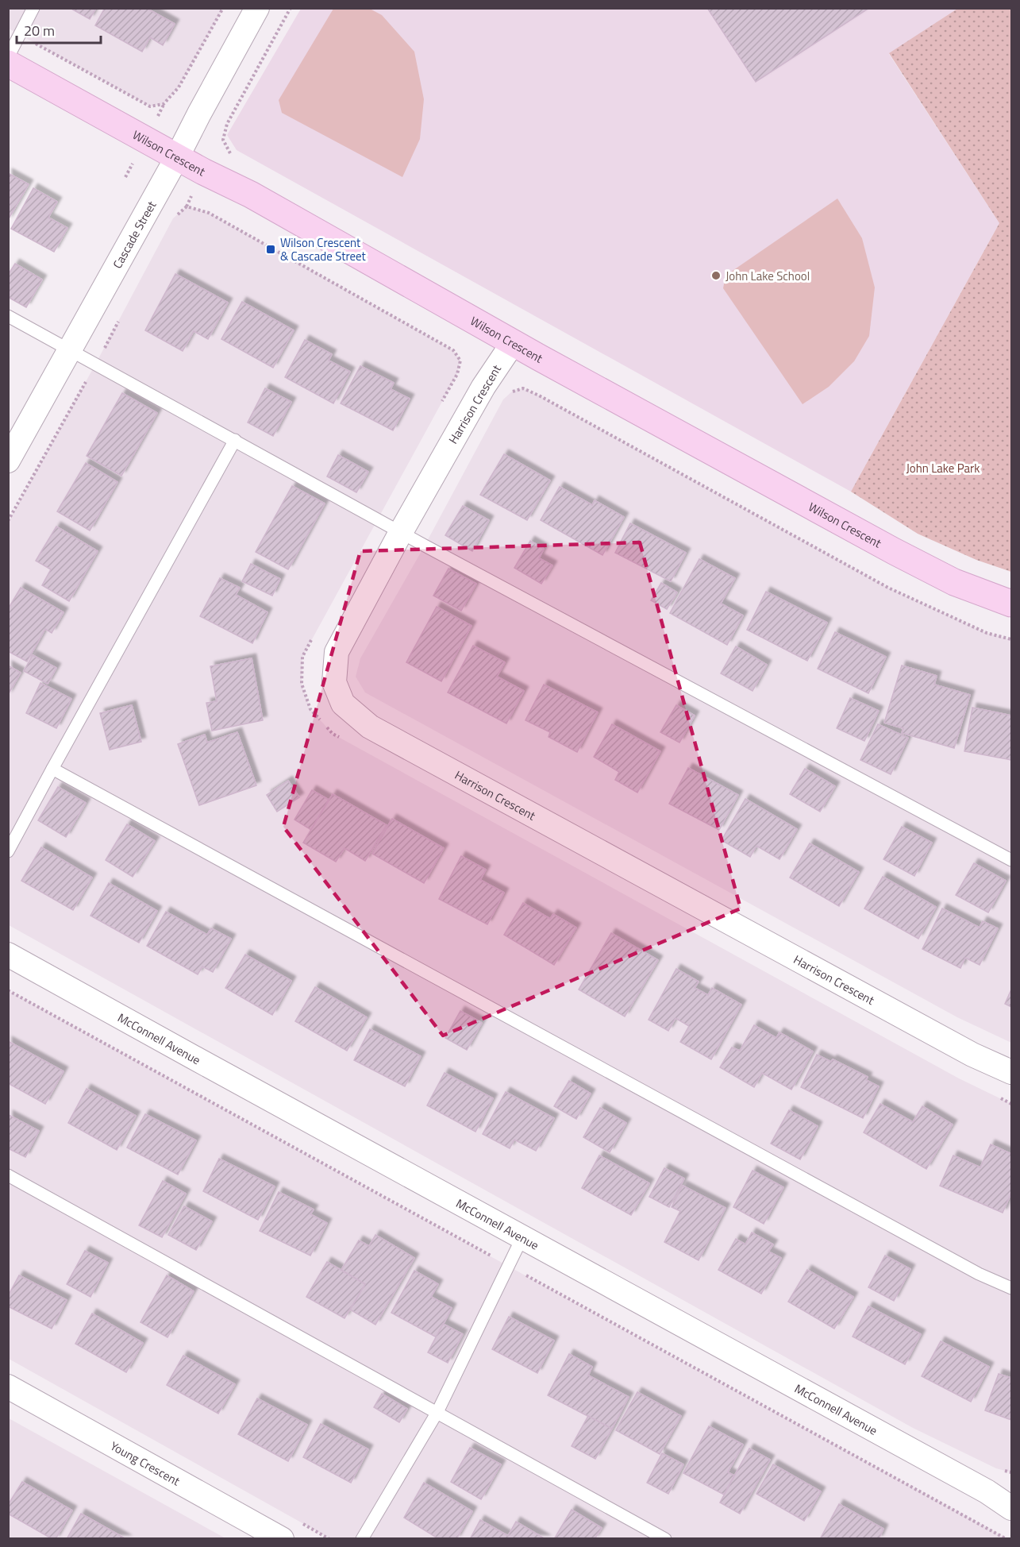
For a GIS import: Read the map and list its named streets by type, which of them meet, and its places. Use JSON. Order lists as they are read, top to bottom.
{
  "streets": {
    "street": [
      "Wilson Crescent",
      "Cascade Street",
      "Harrison Crescent",
      "McConnell Avenue",
      "Young Crescent"
    ]
  },
  "crossings": [
    ["Wilson Crescent", "Cascade Street"],
    ["Wilson Crescent", "Harrison Crescent"]
  ],
  "parks": ["John Lake Park"],
  "places": {
    "transit": ["Wilson Crescent & Cascade Street"],
    "other": ["John Lake School"]
  },
  "scale_bar": "20 m"
}
